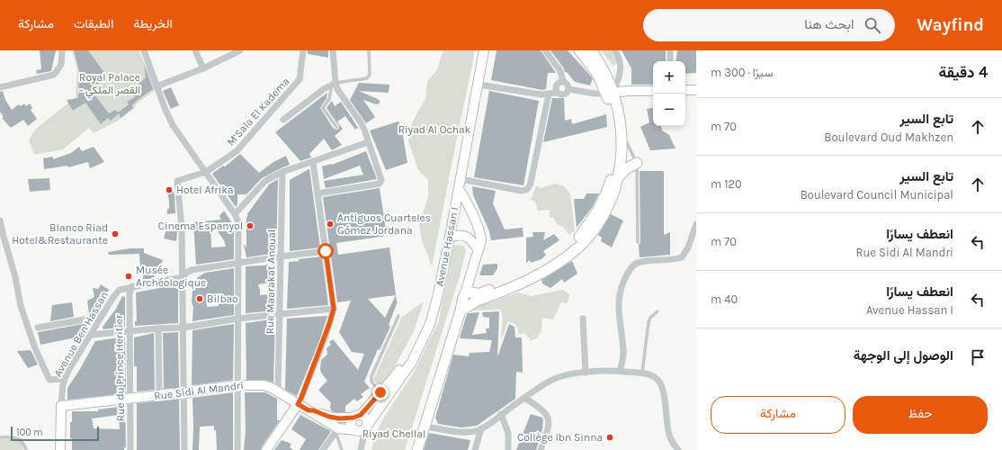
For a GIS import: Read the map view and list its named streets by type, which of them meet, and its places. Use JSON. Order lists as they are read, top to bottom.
{
  "streets": {
    "main road": ["Avenue Hassan I", "Rue Sidi Al Mandri"],
    "street": [
      "M’Sala El Kadema",
      "Rue Maarakat Anoual",
      "Avenue Ben Hassan",
      "Rue du Prince Heritier"
    ]
  },
  "crossings": [
    ["M’Sala El Kadema", "Avenue Ben Hassan"],
    ["Avenue Hassan I", "Rue Sidi Al Mandri"],
    ["Rue Maarakat Anoual", "Rue Sidi Al Mandri"],
    ["Avenue Ben Hassan", "Rue du Prince Heritier"],
    ["Avenue Ben Hassan", "Rue Sidi Al Mandri"],
    ["Rue du Prince Heritier", "Rue Sidi Al Mandri"]
  ],
  "parks": ["Royal Palace - القصر الملكي", "Riyad Al Ochak", "Riyad Chellal"],
  "places": [
    "Hotel Afrika",
    "Antiguos Cuarteles Gómez Jordana",
    "Cinema Espanyol",
    "Blanco Riad Hotel&Restaurante",
    "Musée Archéologique",
    "Bilbao",
    "Collège Ibn Sinna"
  ],
  "scale_bar": "100 m",
  "page": {
    "header": "Wayfind",
    "search": "ابحث هنا",
    "nav": ["الخريطة", "الطبقات", "مشاركة"],
    "heading": ["4 دقيقة", "سيرًا · 300 m"],
    "map_buttons": ["+", "−"],
    "list": [
      ["تابع السير", "Boulevard Oud Makhzen", "70 m"],
      ["تابع السير", "Boulevard Council Municipal", "120 m"],
      ["انعطف يسارًا", "Rue Sidi Al Mandri", "70 m"],
      ["انعطف يسارًا", "Avenue Hassan I", "40 m"],
      "الوصول إلى الوجهة"
    ],
    "buttons": ["حفظ", "مشاركة"],
    "scale": "100 m"
  }
}
